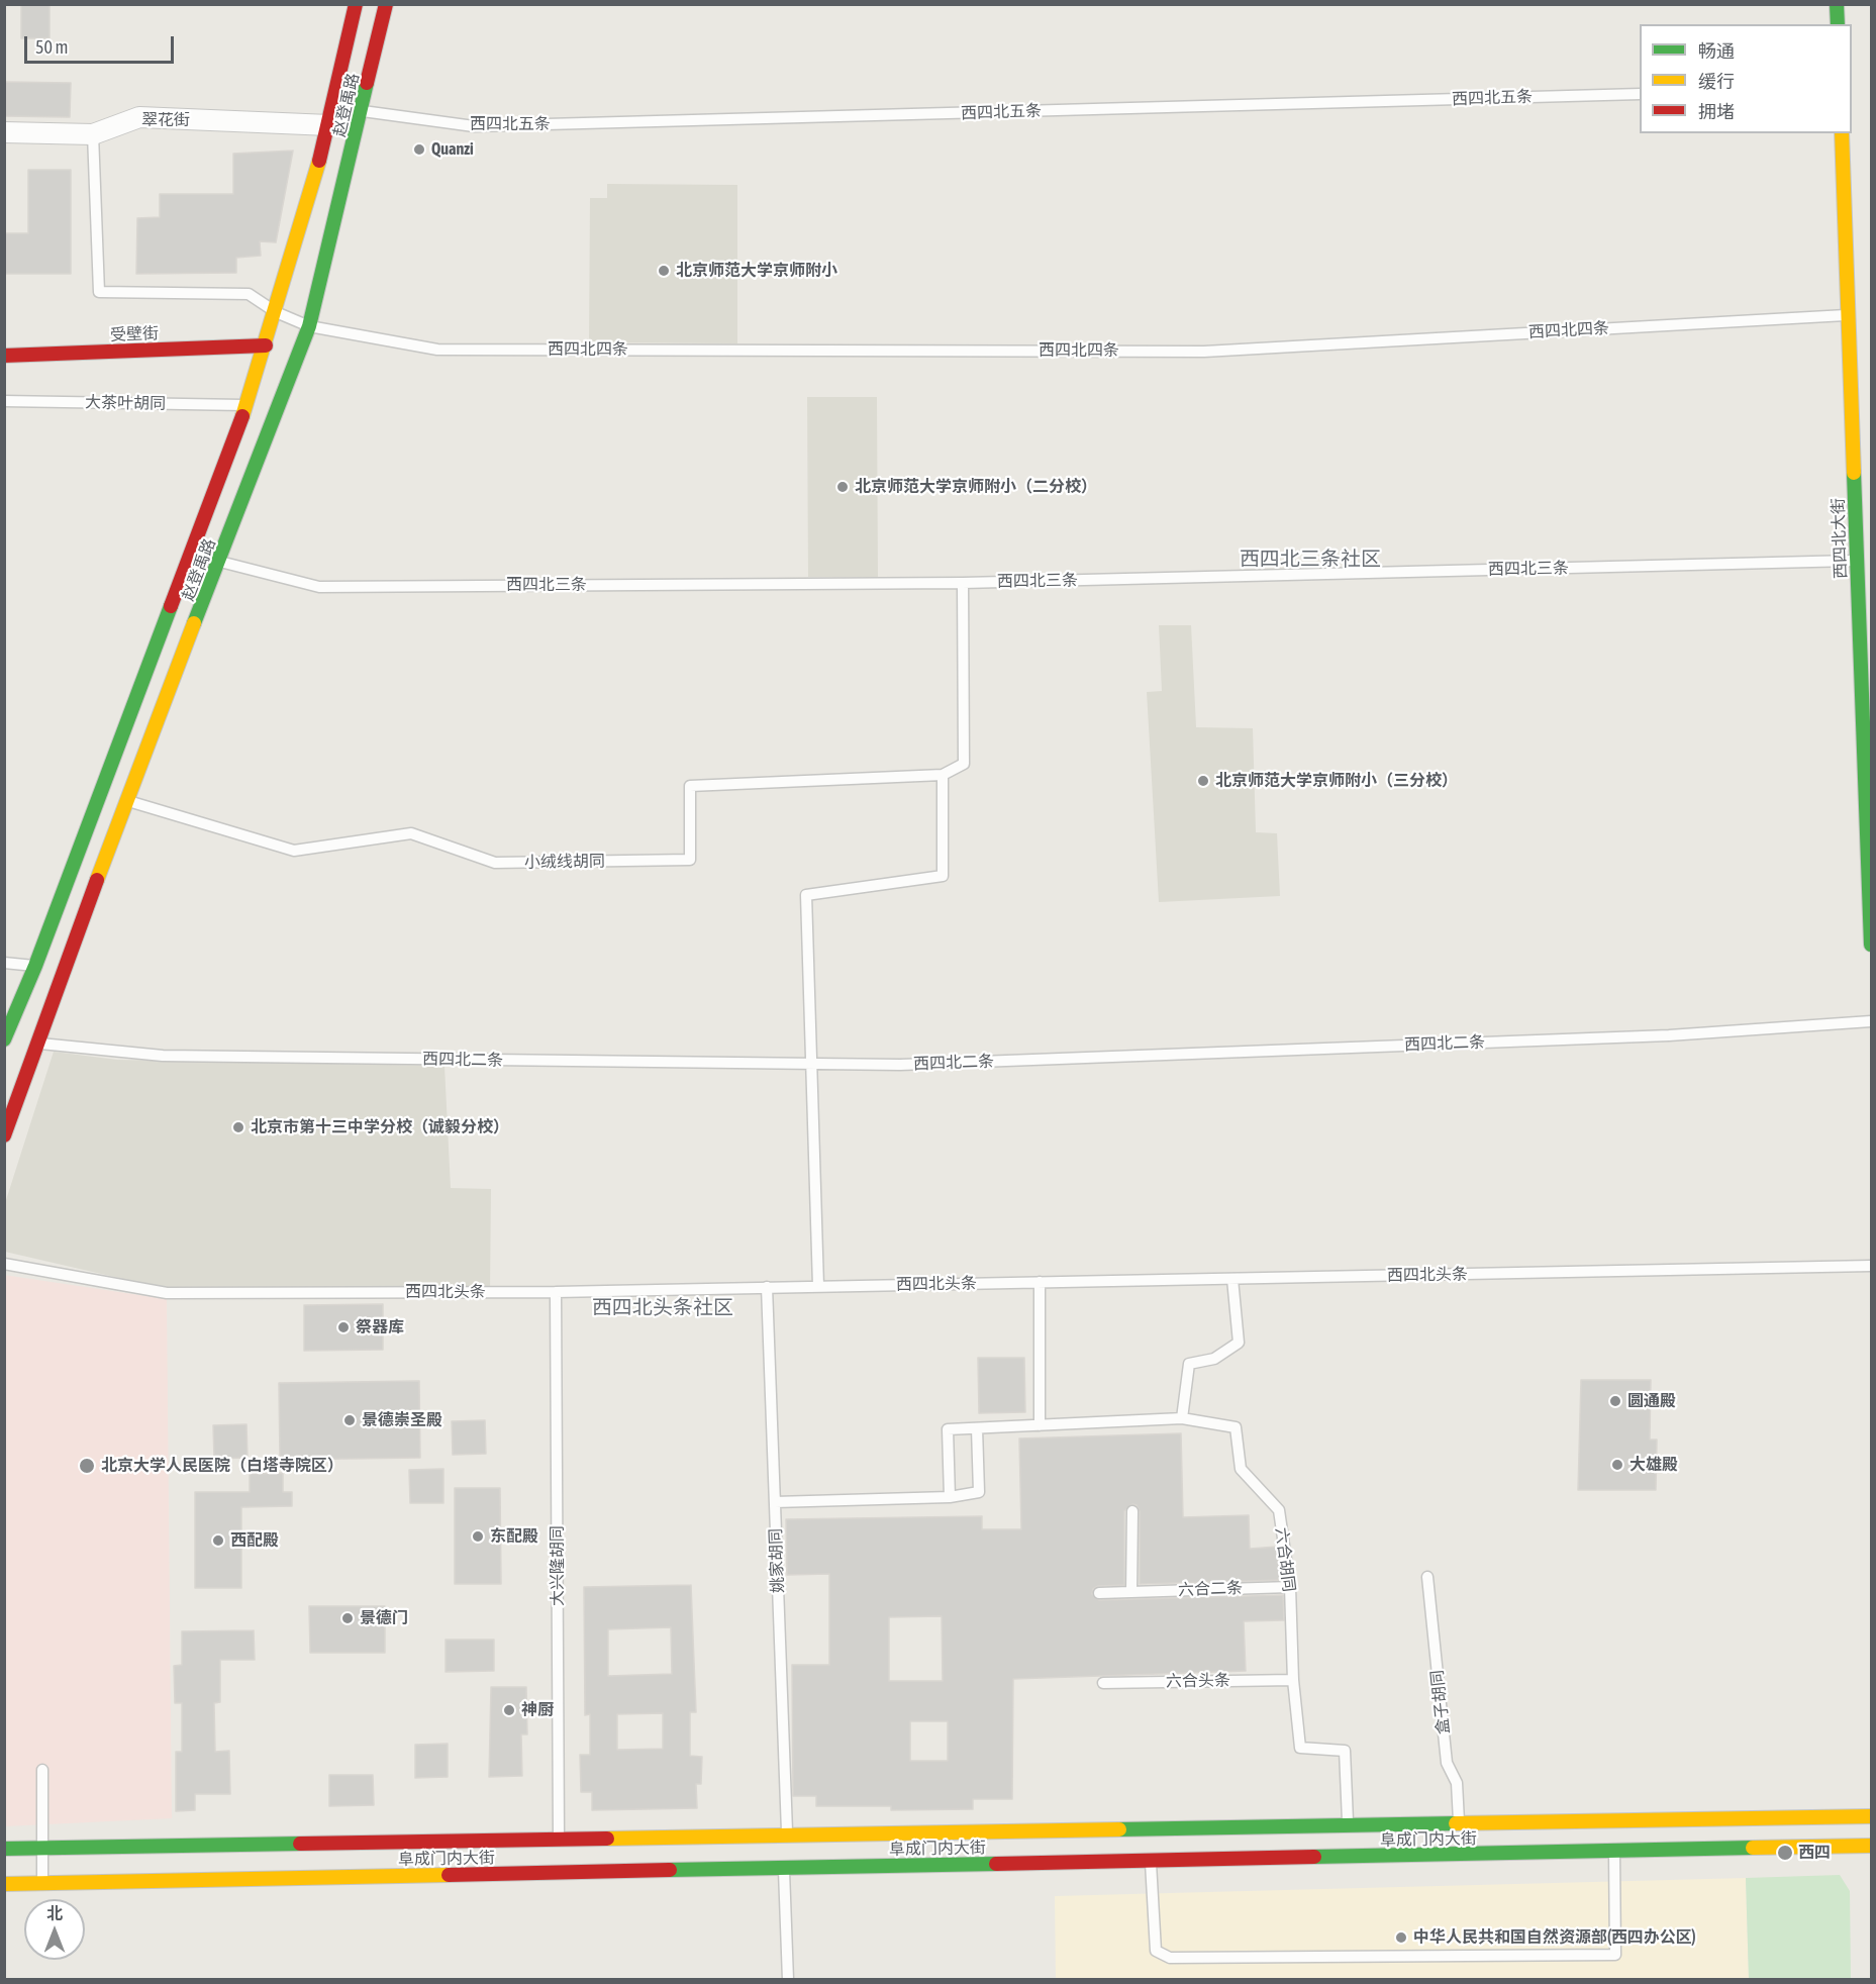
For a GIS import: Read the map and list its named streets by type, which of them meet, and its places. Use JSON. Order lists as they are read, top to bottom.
{
  "streets": {
    "main road": [
      "赵登禹路",
      "受壁街",
      "西四北大街",
      "阜成门内大街"
    ],
    "street": ["翠花街"],
    "lane": [
      "西四北五条",
      "西四北四条",
      "大茶叶胡同",
      "西四北三条",
      "小绒线胡同",
      "西四北二条",
      "西四北头条",
      "六合胡同",
      "姚家胡同",
      "大兴隆胡同",
      "六合二条",
      "六合头条",
      "盒子胡同"
    ]
  },
  "crossings": [
    ["西四北五条", "赵登禹路"],
    ["赵登禹路", "翠花街"],
    ["赵登禹路", "西四北四条"],
    ["赵登禹路", "受壁街"],
    ["赵登禹路", "大茶叶胡同"],
    ["赵登禹路", "西四北三条"],
    ["赵登禹路", "小绒线胡同"],
    ["赵登禹路", "西四北二条"],
    ["翠花街", "西四北四条"],
    ["西四北四条", "西四北大街"],
    ["西四北大街", "西四北三条"],
    ["西四北头条", "姚家胡同"],
    ["西四北头条", "大兴隆胡同"],
    ["六合胡同", "六合二条"],
    ["六合胡同", "六合头条"],
    ["六合胡同", "阜成门内大街"],
    ["姚家胡同", "阜成门内大街"],
    ["大兴隆胡同", "阜成门内大街"],
    ["盒子胡同", "阜成门内大街"]
  ],
  "districts": ["西四北三条社区", "西四北头条社区"],
  "places": [
    "Quanzi",
    "北京师范大学京师附小",
    "北京师范大学京师附小（二分校）",
    "北京师范大学京师附小（三分校）",
    "北京市第十三中学分校（诚毅分校）",
    "祭器库",
    "圆通殿",
    "景德崇圣殿",
    "大雄殿",
    "北京大学人民医院（白塔寺院区）",
    "东配殿",
    "西配殿",
    "景德门",
    "神厨",
    "西四",
    "中华人民共和国自然资源部(西四办公区)"
  ],
  "legend": ["畅通", "缓行", "拥堵"],
  "scale_bar": "50 m",
  "north": "top"
}
